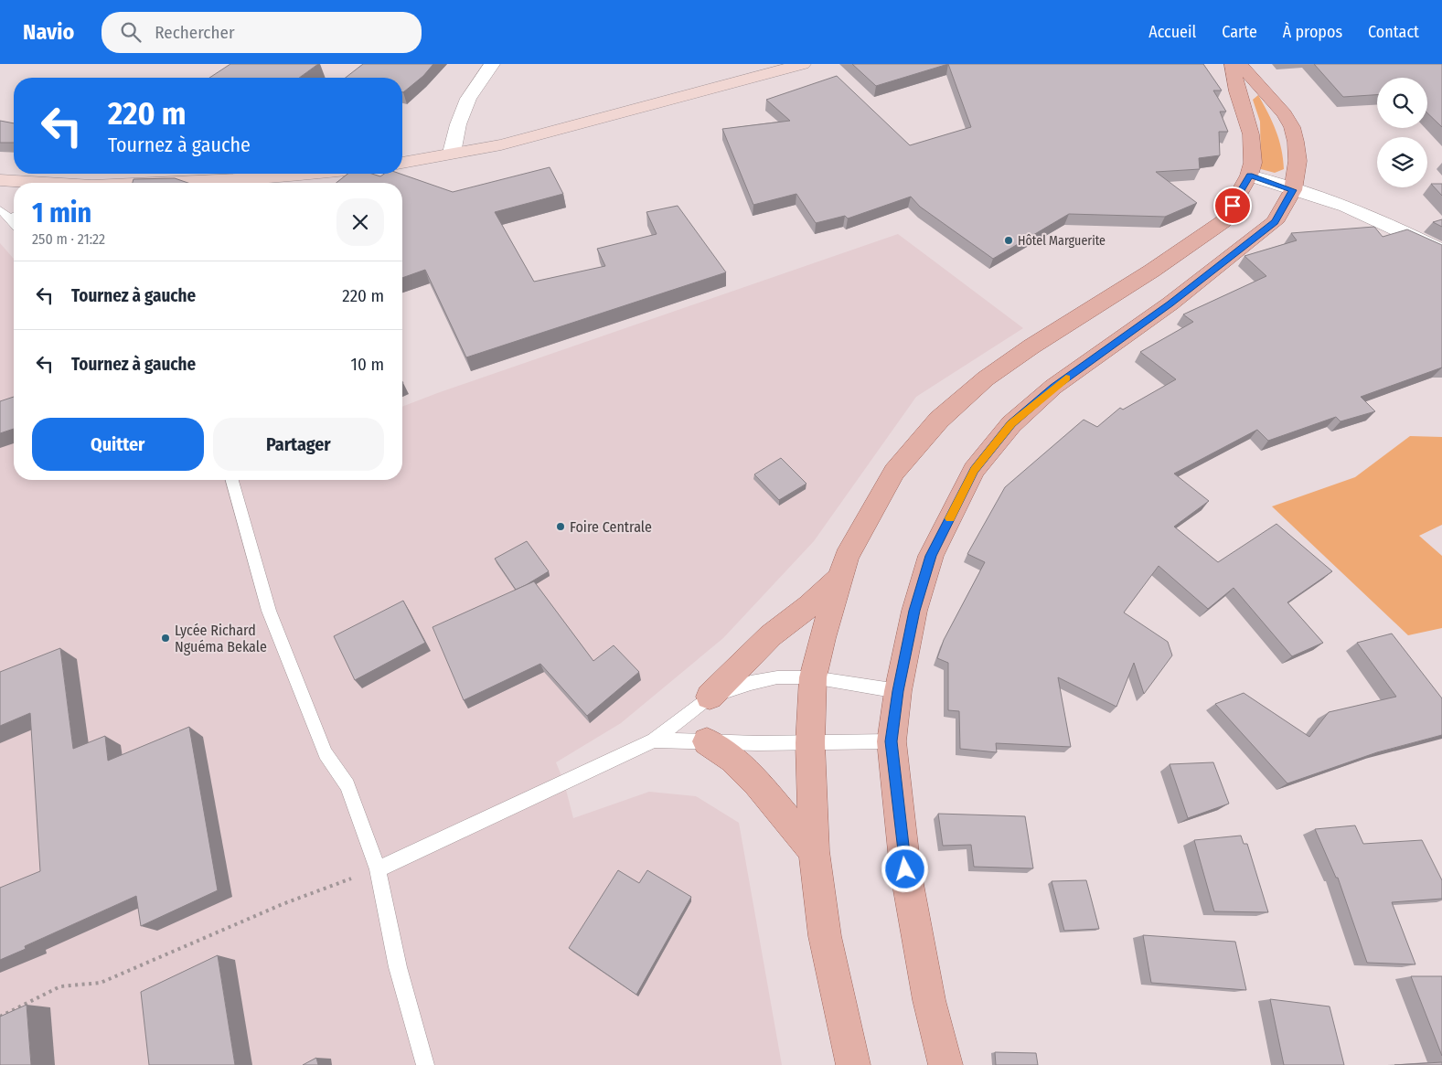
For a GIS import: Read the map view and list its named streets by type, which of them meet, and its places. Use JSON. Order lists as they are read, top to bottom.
{
  "places": ["Hôtel Marguerite", "Foire Centrale", "Lycée Richard Nguéma Bekale"],
  "page": {
    "header": "Navio",
    "search": "Rechercher",
    "nav": [
      "Accueil",
      "Carte",
      "À propos",
      "Contact"
    ],
    "turn": ["220 m", "Tournez à gauche"],
    "heading": ["1 min", "250 m · 21:22"],
    "list": [
      {
        "name": "Tournez à gauche",
        "value": "220 m"
      },
      {
        "name": "Tournez à gauche",
        "value": "10 m"
      }
    ],
    "buttons": ["Quitter", "Partager"]
  }
}
